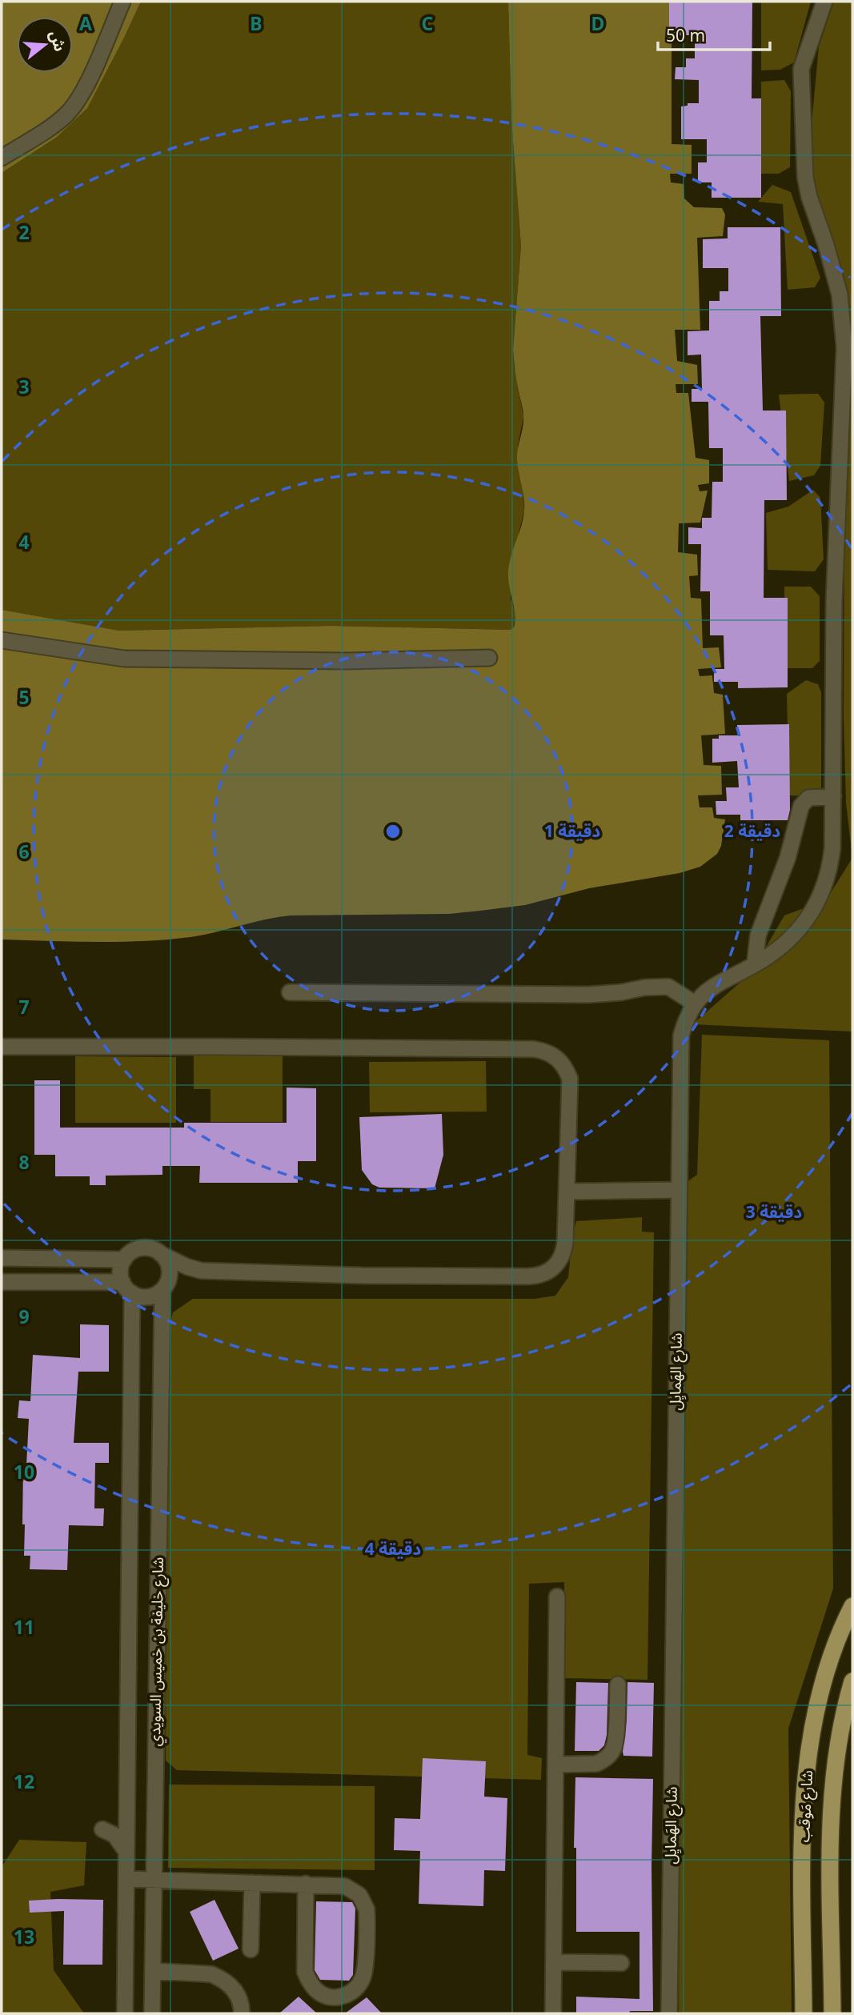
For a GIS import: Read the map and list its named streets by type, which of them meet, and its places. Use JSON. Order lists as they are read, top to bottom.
{
  "streets": {
    "main road": ["شارع مَوقب"],
    "street": ["شارع الهَمايِل", "شارع خليفة بن خميس السويدي"]
  },
  "scale_bar": "50 m",
  "north": "right",
  "grid": {
    "columns": [
      "A",
      "B",
      "C",
      "D"
    ],
    "rows": [
      "2",
      "3",
      "4",
      "5",
      "6",
      "7",
      "8",
      "9",
      "10",
      "11",
      "12",
      "13"
    ]
  },
  "rings": [
    "1 دقيقة",
    "2 دقيقة",
    "3 دقيقة",
    "4 دقيقة"
  ]
}
